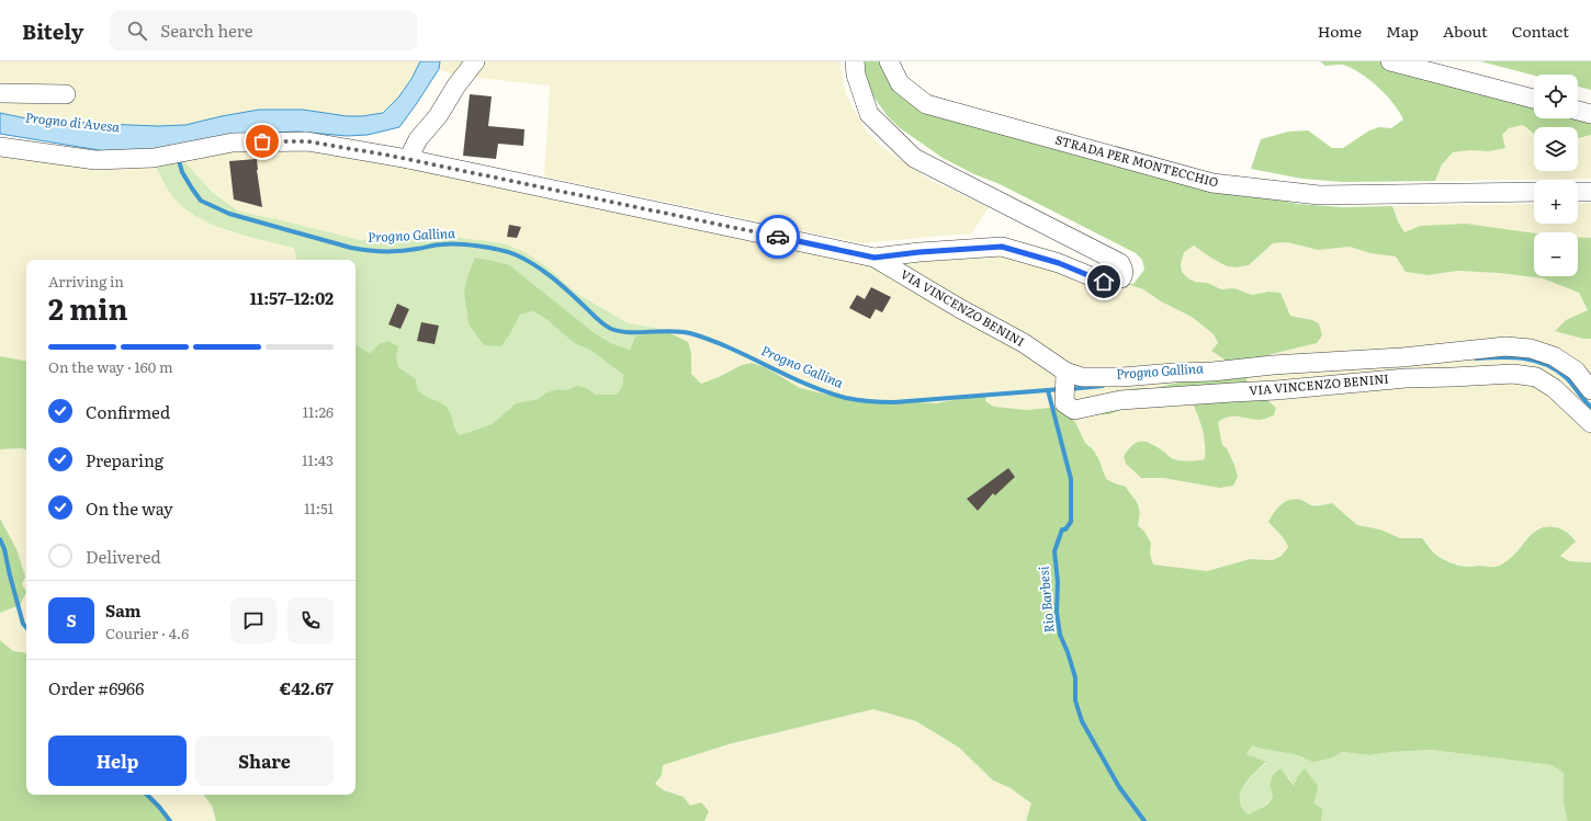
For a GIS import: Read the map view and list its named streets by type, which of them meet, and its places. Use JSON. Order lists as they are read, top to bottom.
{
  "streets": {
    "street": ["STRADA PER MONTECCHIO", "VIA VINCENZO BENINI"]
  },
  "water": ["Progno di Avesa", "Progno Gallina", "Rio Barbesi"],
  "page": {
    "header": "Bitely",
    "search": "Search here",
    "nav": [
      "Home",
      "Map",
      "About",
      "Contact"
    ],
    "map_buttons": ["+", "−"],
    "heading": ["2 min", "Arriving in", "11:57–12:02"],
    "panel": [
      "Sam",
      "Courier · 4.6",
      "Order #6966",
      "€42.67"
    ],
    "bar": "On the way · 160 m",
    "list": [
      ["Confirmed", "11:26"],
      ["Preparing", "11:43"],
      ["On the way", "11:51"],
      "Delivered"
    ],
    "round": "S",
    "buttons": ["Help", "Share"]
  }
}
